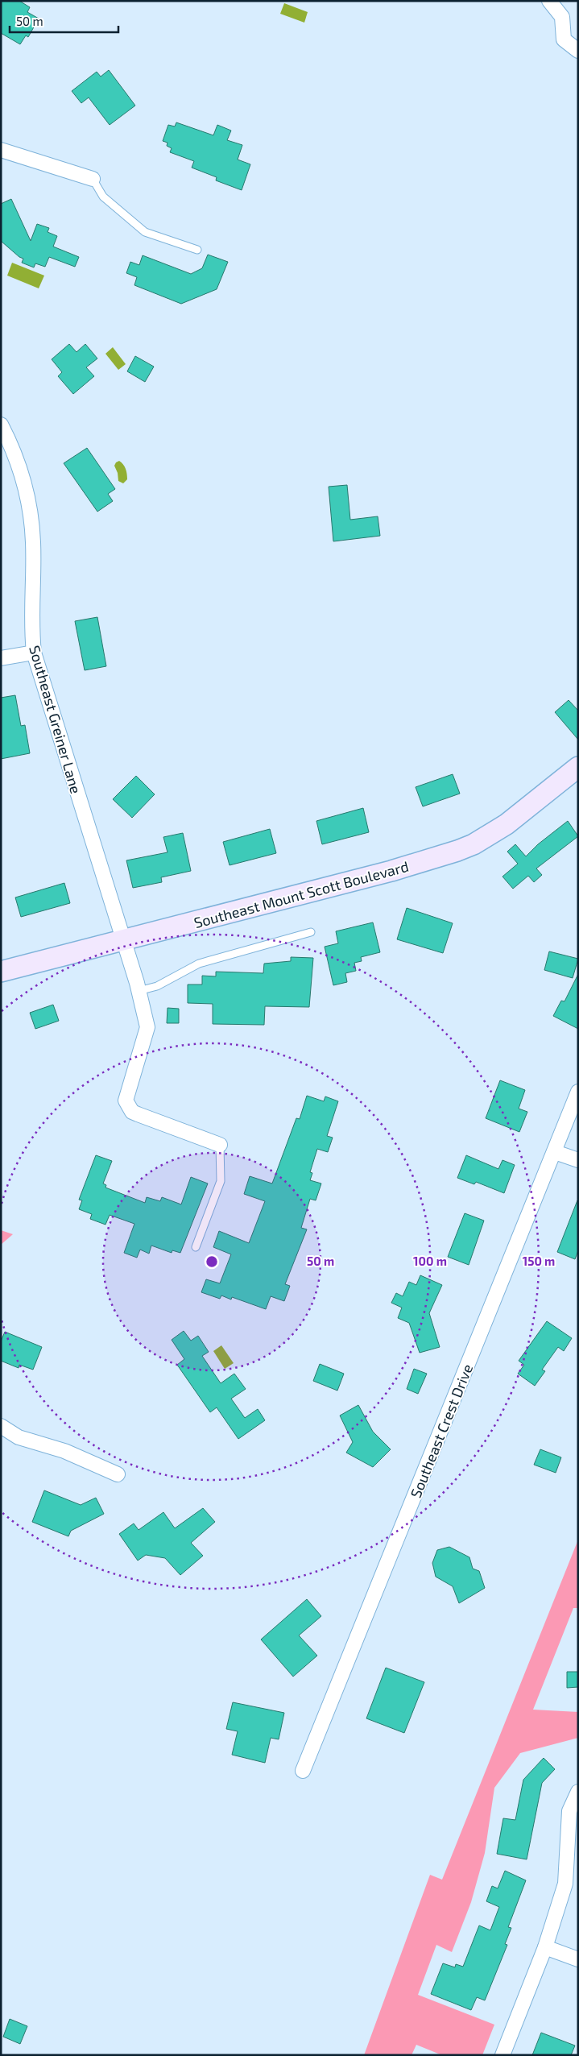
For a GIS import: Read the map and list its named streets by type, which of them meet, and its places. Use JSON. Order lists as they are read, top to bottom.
{
  "streets": {
    "main road": ["Southeast Mount Scott Boulevard"],
    "street": ["Southeast Greiner Lane", "Southeast Crest Drive"]
  },
  "crossings": [
    ["Southeast Greiner Lane", "Southeast Mount Scott Boulevard"]
  ],
  "scale_bar": "50 m",
  "rings": ["50 m", "100 m", "150 m"]
}
